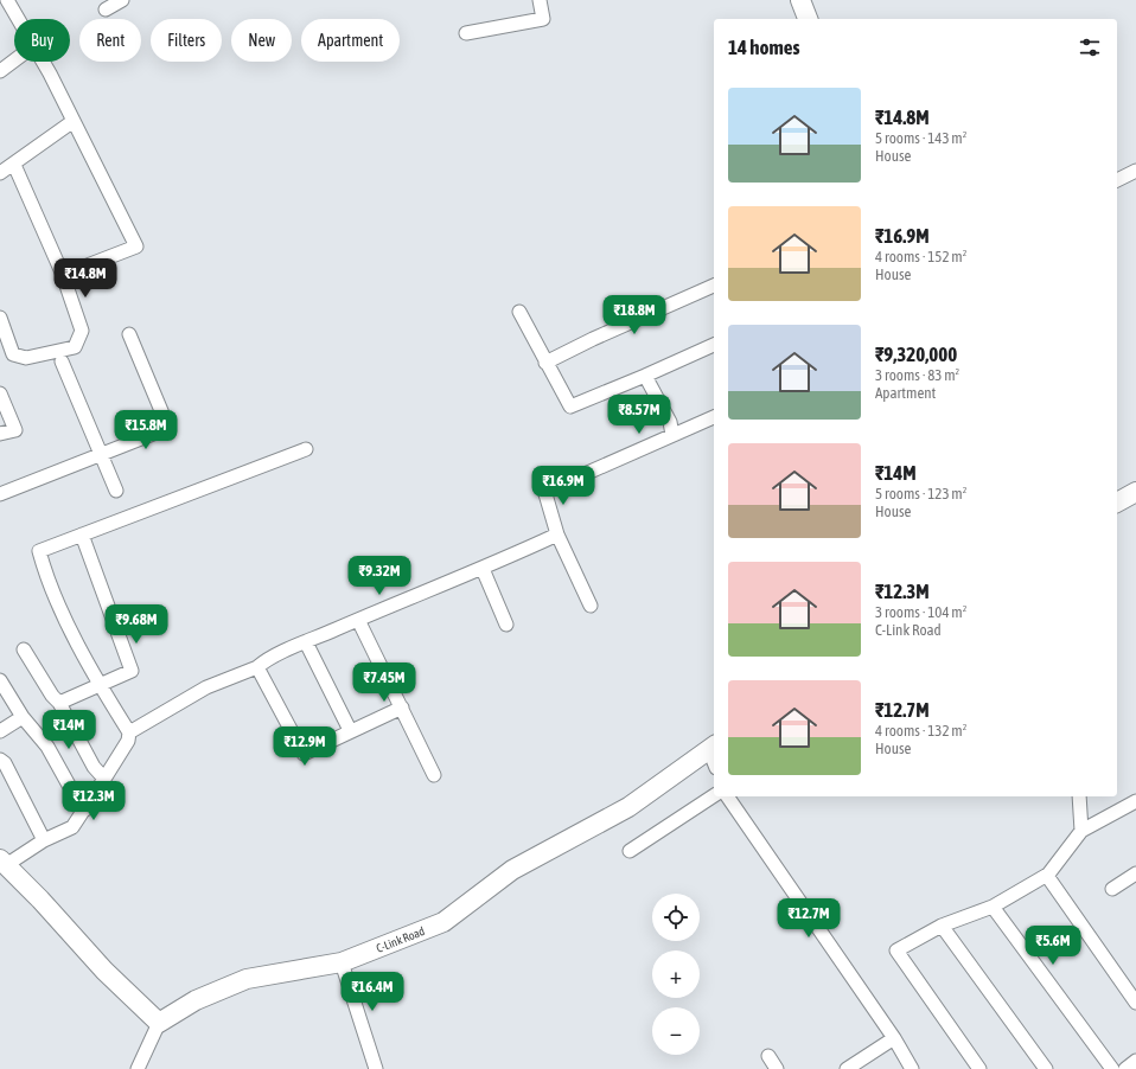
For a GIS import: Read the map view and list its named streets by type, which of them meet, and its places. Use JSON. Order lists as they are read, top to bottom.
{
  "streets": {
    "street": ["C-Link Road"]
  },
  "page": {
    "chip": [
      "Buy",
      "Rent",
      "Filters",
      "New",
      "Apartment"
    ],
    "heading": "14 homes",
    "list": [
      {
        "name": "₹14.8M",
        "note": "5 rooms · 143 m² · House"
      },
      {
        "name": "₹16.9M",
        "note": "4 rooms · 152 m² · House"
      },
      {
        "name": "₹9,320,000",
        "note": "3 rooms · 83 m² · Apartment"
      },
      {
        "name": "₹14M",
        "note": "5 rooms · 123 m² · House"
      },
      {
        "name": "₹12.3M",
        "note": "3 rooms · 104 m² · C-Link Road"
      },
      {
        "name": "₹12.7M",
        "note": "4 rooms · 132 m² · House"
      }
    ],
    "price": [
      "₹14.8M",
      "₹18.8M",
      "₹8.57M",
      "₹15.8M",
      "₹16.9M",
      "₹9.32M",
      "₹9.68M",
      "₹7.45M",
      "₹14M",
      "₹12.9M",
      "₹12.3M",
      "₹12.7M",
      "₹5.6M",
      "₹16.4M"
    ],
    "map_buttons": ["+", "−"]
  }
}
